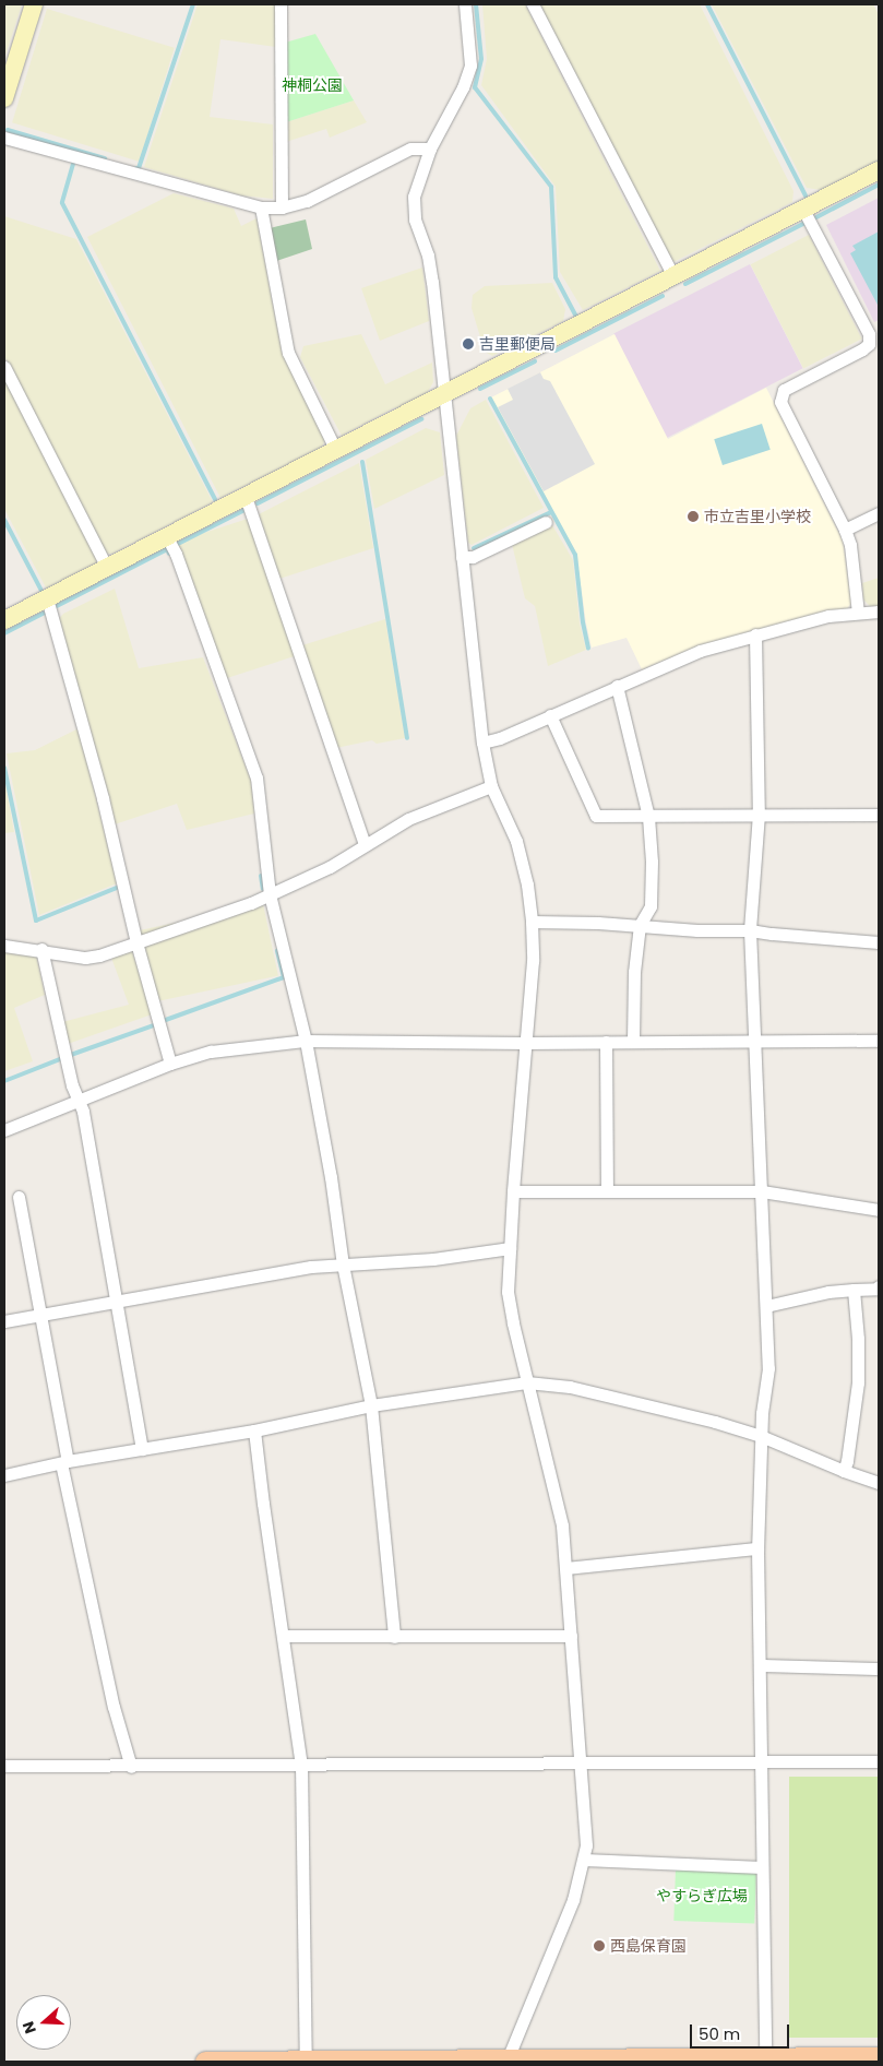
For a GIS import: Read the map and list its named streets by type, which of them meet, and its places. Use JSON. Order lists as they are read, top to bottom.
{
  "parks": ["神桐公園", "やすらぎ広場"],
  "places": ["吉里郵便局", "市立吉里小学校", "西島保育園"],
  "scale_bar": "50 m",
  "north": "left"
}
